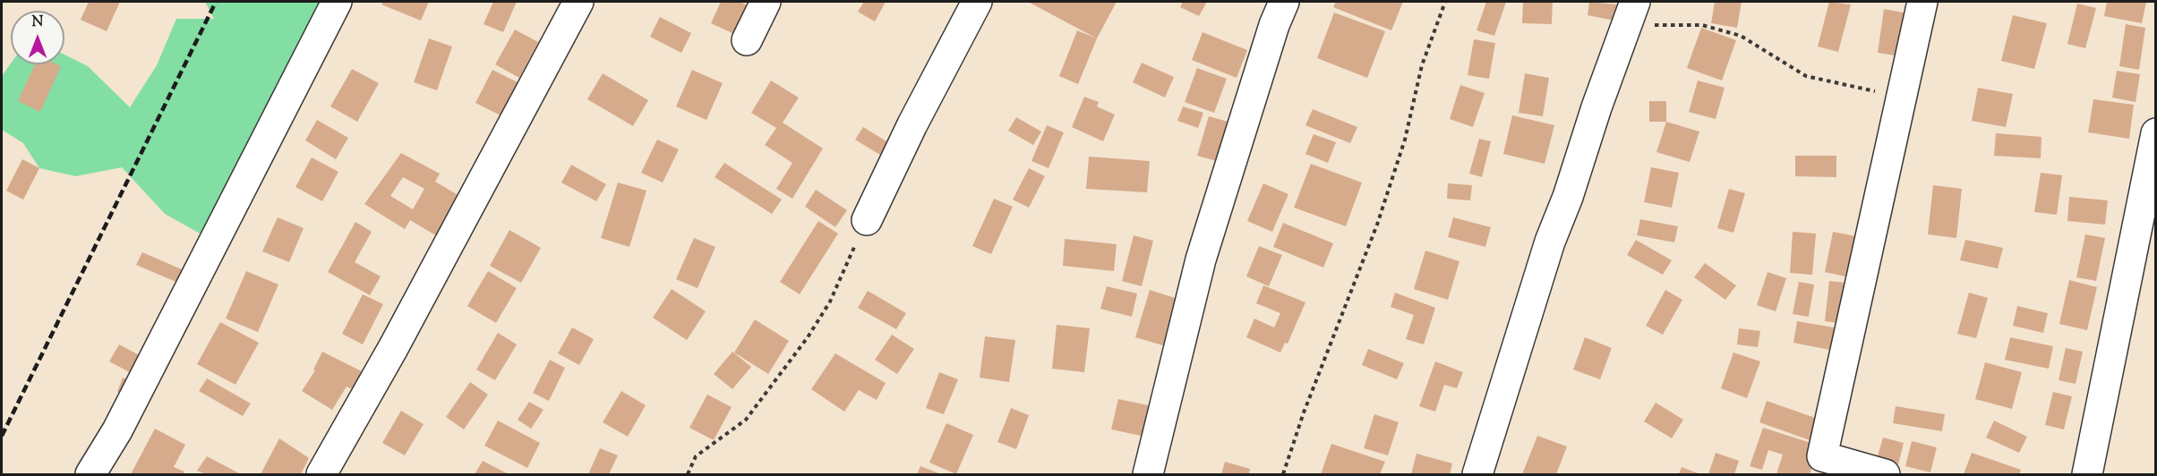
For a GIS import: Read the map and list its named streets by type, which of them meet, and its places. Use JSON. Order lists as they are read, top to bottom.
{
  "north": "top"
}
